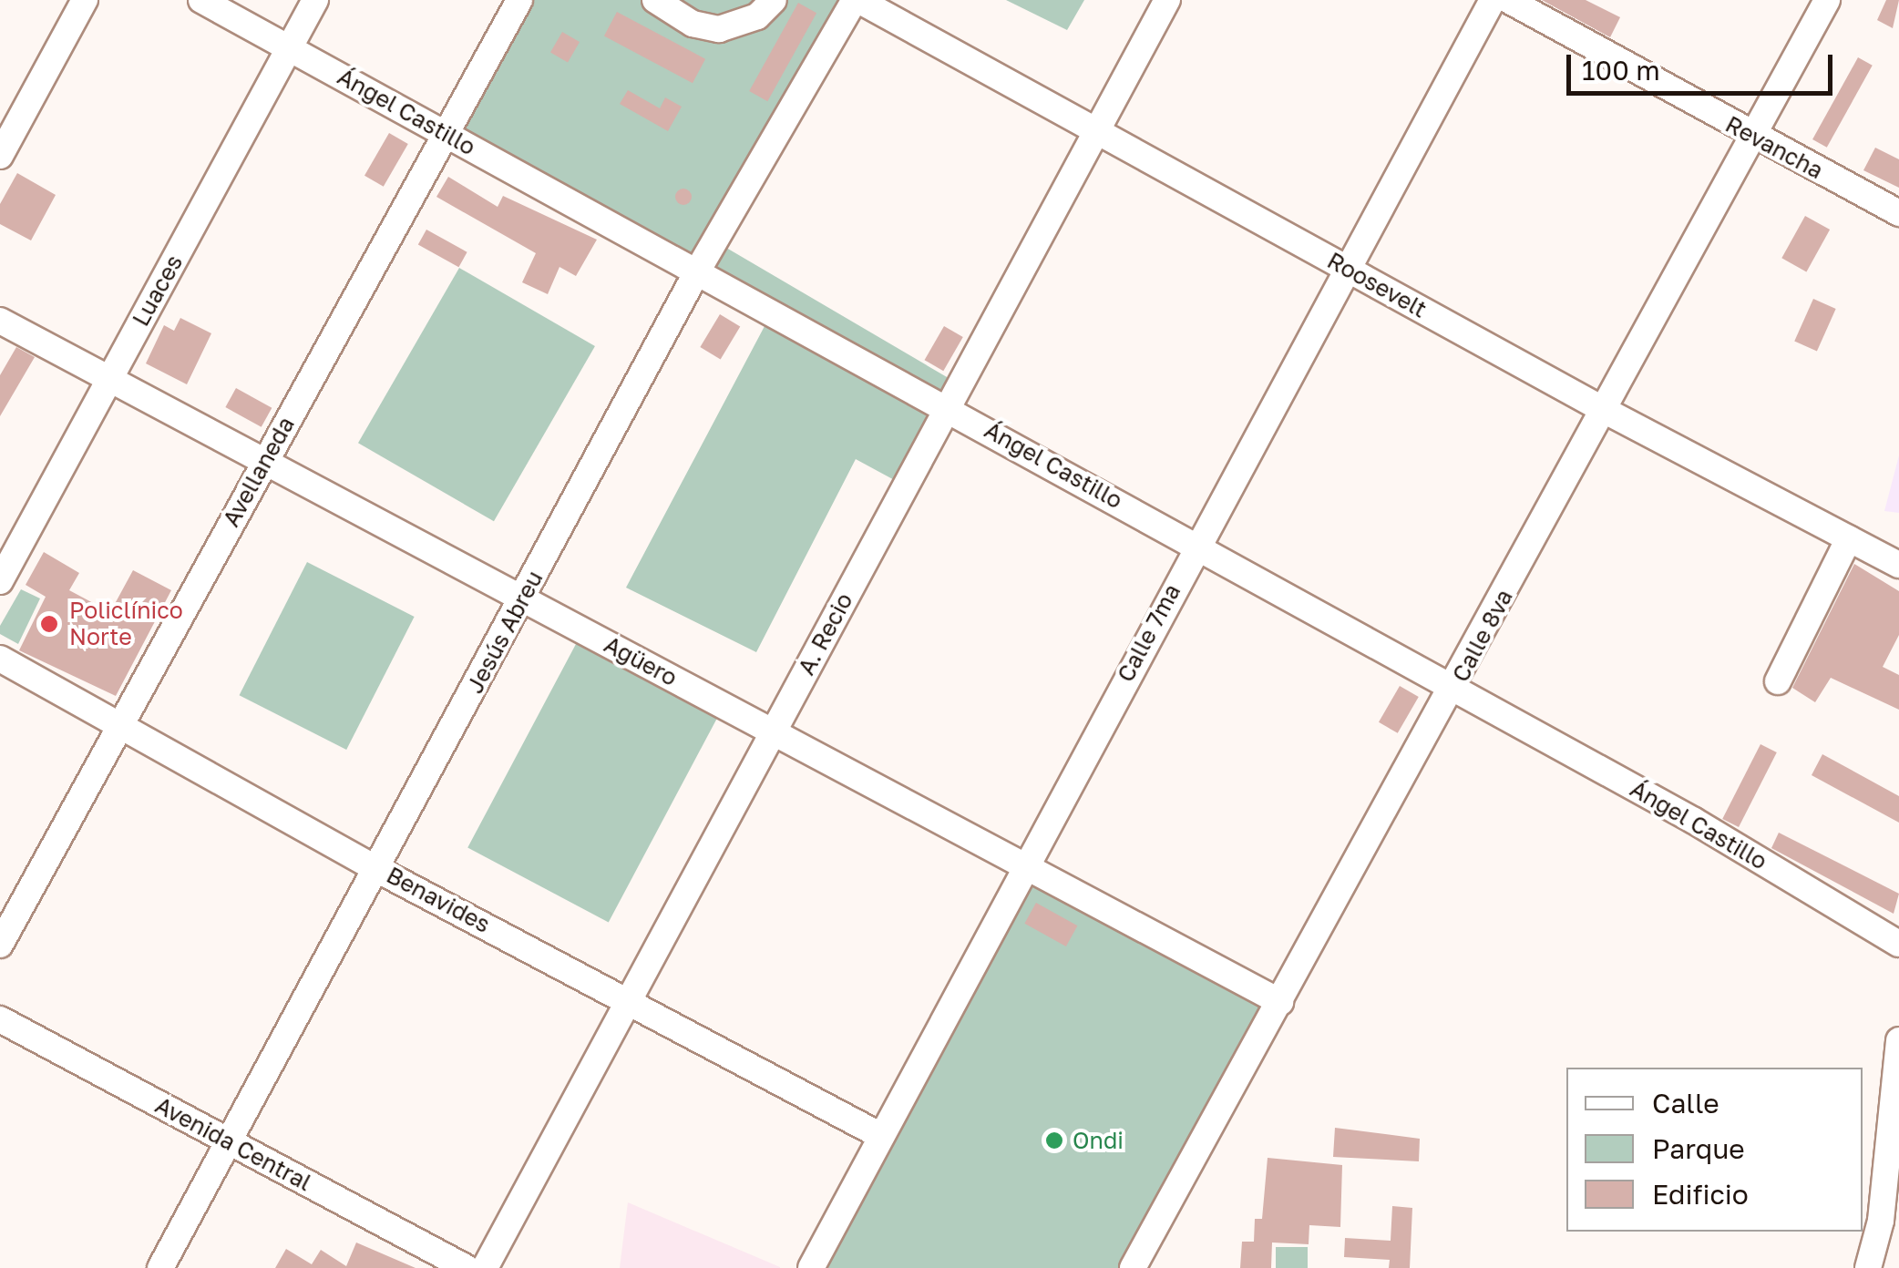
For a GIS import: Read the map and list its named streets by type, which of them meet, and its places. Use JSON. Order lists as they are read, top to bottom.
{
  "streets": {
    "street": [
      "Ángel Castillo",
      "Revancha",
      "Roosevelt",
      "Luaces",
      "Avellaneda",
      "Jesús Abreu",
      "Calle 7ma",
      "A. Recio",
      "Calle 8va",
      "Agüero",
      "Benavides",
      "Avenida Central"
    ]
  },
  "crossings": [
    ["Ángel Castillo", "Luaces"],
    ["Ángel Castillo", "Avellaneda"],
    ["Ángel Castillo", "Jesús Abreu"],
    ["Ángel Castillo", "Calle 7ma"],
    ["Ángel Castillo", "A. Recio"],
    ["Ángel Castillo", "Calle 8va"],
    ["Revancha", "Calle 8va"],
    ["Roosevelt", "Jesús Abreu"],
    ["Roosevelt", "Calle 7ma"],
    ["Roosevelt", "A. Recio"],
    ["Roosevelt", "Calle 8va"],
    ["Luaces", "Agüero"],
    ["Avellaneda", "Agüero"],
    ["Avellaneda", "Benavides"],
    ["Jesús Abreu", "Agüero"],
    ["Jesús Abreu", "Benavides"],
    ["Jesús Abreu", "Avenida Central"],
    ["Calle 7ma", "Agüero"],
    ["Calle 7ma", "Benavides"],
    ["A. Recio", "Agüero"],
    ["A. Recio", "Benavides"],
    ["Calle 8va", "Agüero"]
  ],
  "places": ["Policlínico Norte", "Ondi"],
  "legend": ["Calle", "Parque", "Edificio"],
  "scale_bar": "100 m"
}
